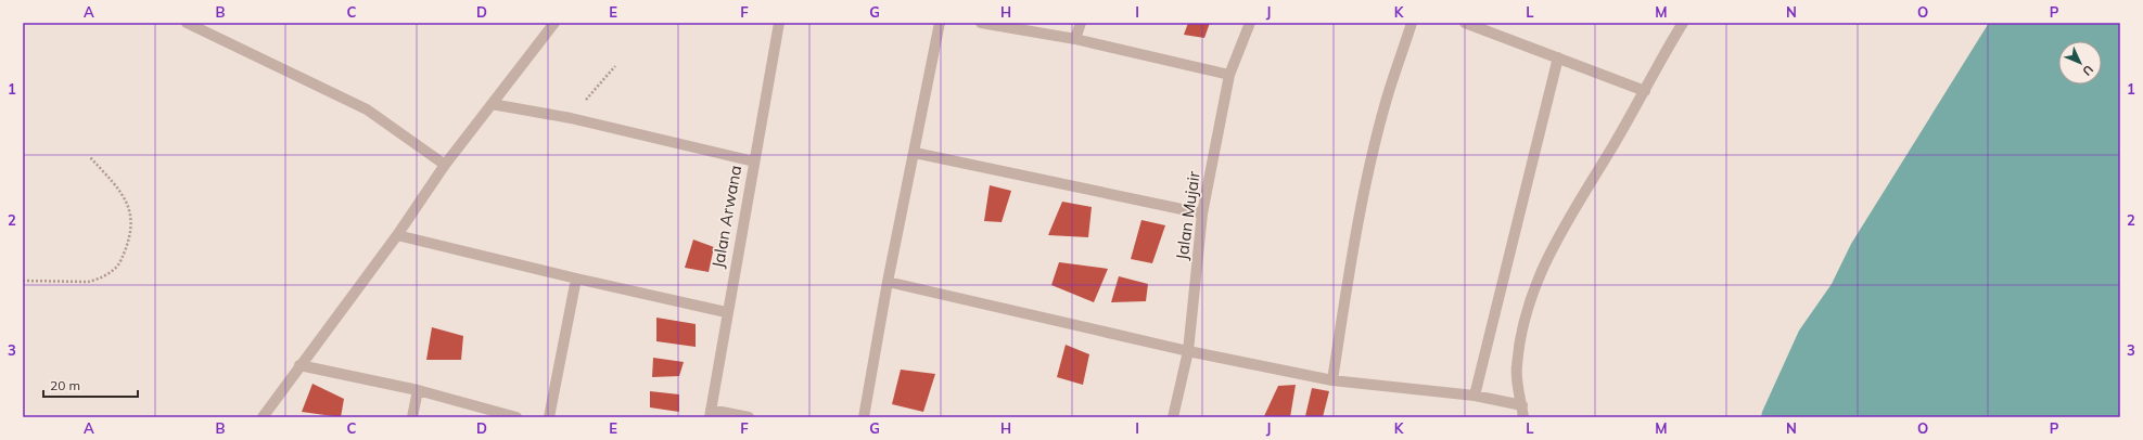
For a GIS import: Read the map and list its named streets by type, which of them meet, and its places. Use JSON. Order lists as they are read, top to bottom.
{
  "streets": {
    "street": ["Jalan Mujair", "Jalan Arwana"]
  },
  "scale_bar": "20 m",
  "north": "bottom right",
  "grid": {
    "columns": [
      "A",
      "B",
      "C",
      "D",
      "E",
      "F",
      "G",
      "H",
      "I",
      "J",
      "K",
      "L",
      "M",
      "N",
      "O",
      "P"
    ],
    "rows": ["1", "2", "3"]
  }
}
